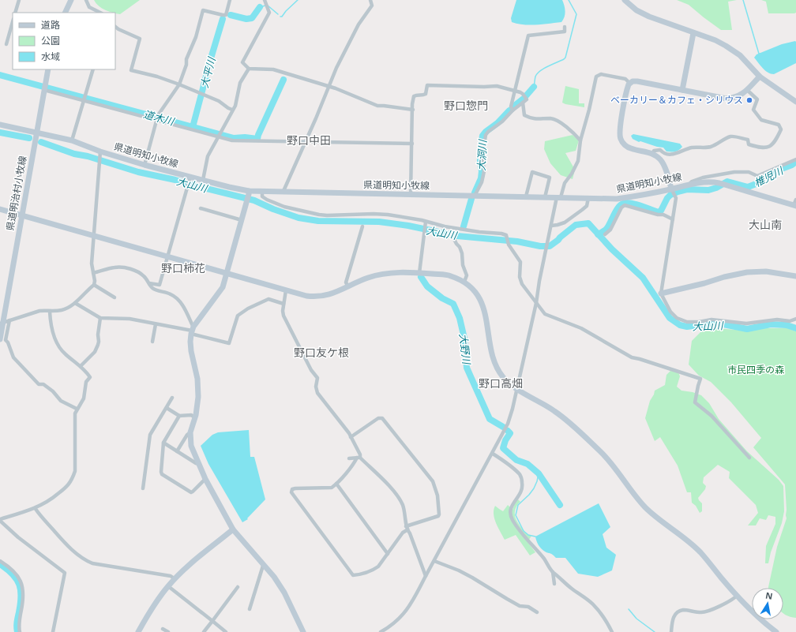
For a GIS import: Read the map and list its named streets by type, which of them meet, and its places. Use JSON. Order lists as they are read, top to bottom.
{
  "streets": {
    "street": ["県道明知小牧線", "県道明治村小牧線"]
  },
  "crossings": [
    ["県道明知小牧線", "県道明治村小牧線"]
  ],
  "districts": [
    "野口惣門",
    "野口中田",
    "大山南",
    "野口柿花",
    "野口友ケ根",
    "野口高畑"
  ],
  "water": [
    "大平川",
    "道木川",
    "大洞川",
    "椎児川",
    "大山川",
    "大野川"
  ],
  "parks": ["市民四季の森"],
  "places": ["ベーカリー＆カフェ・シリウス"],
  "legend": ["道路", "公園", "水域"],
  "north": "top"
}
